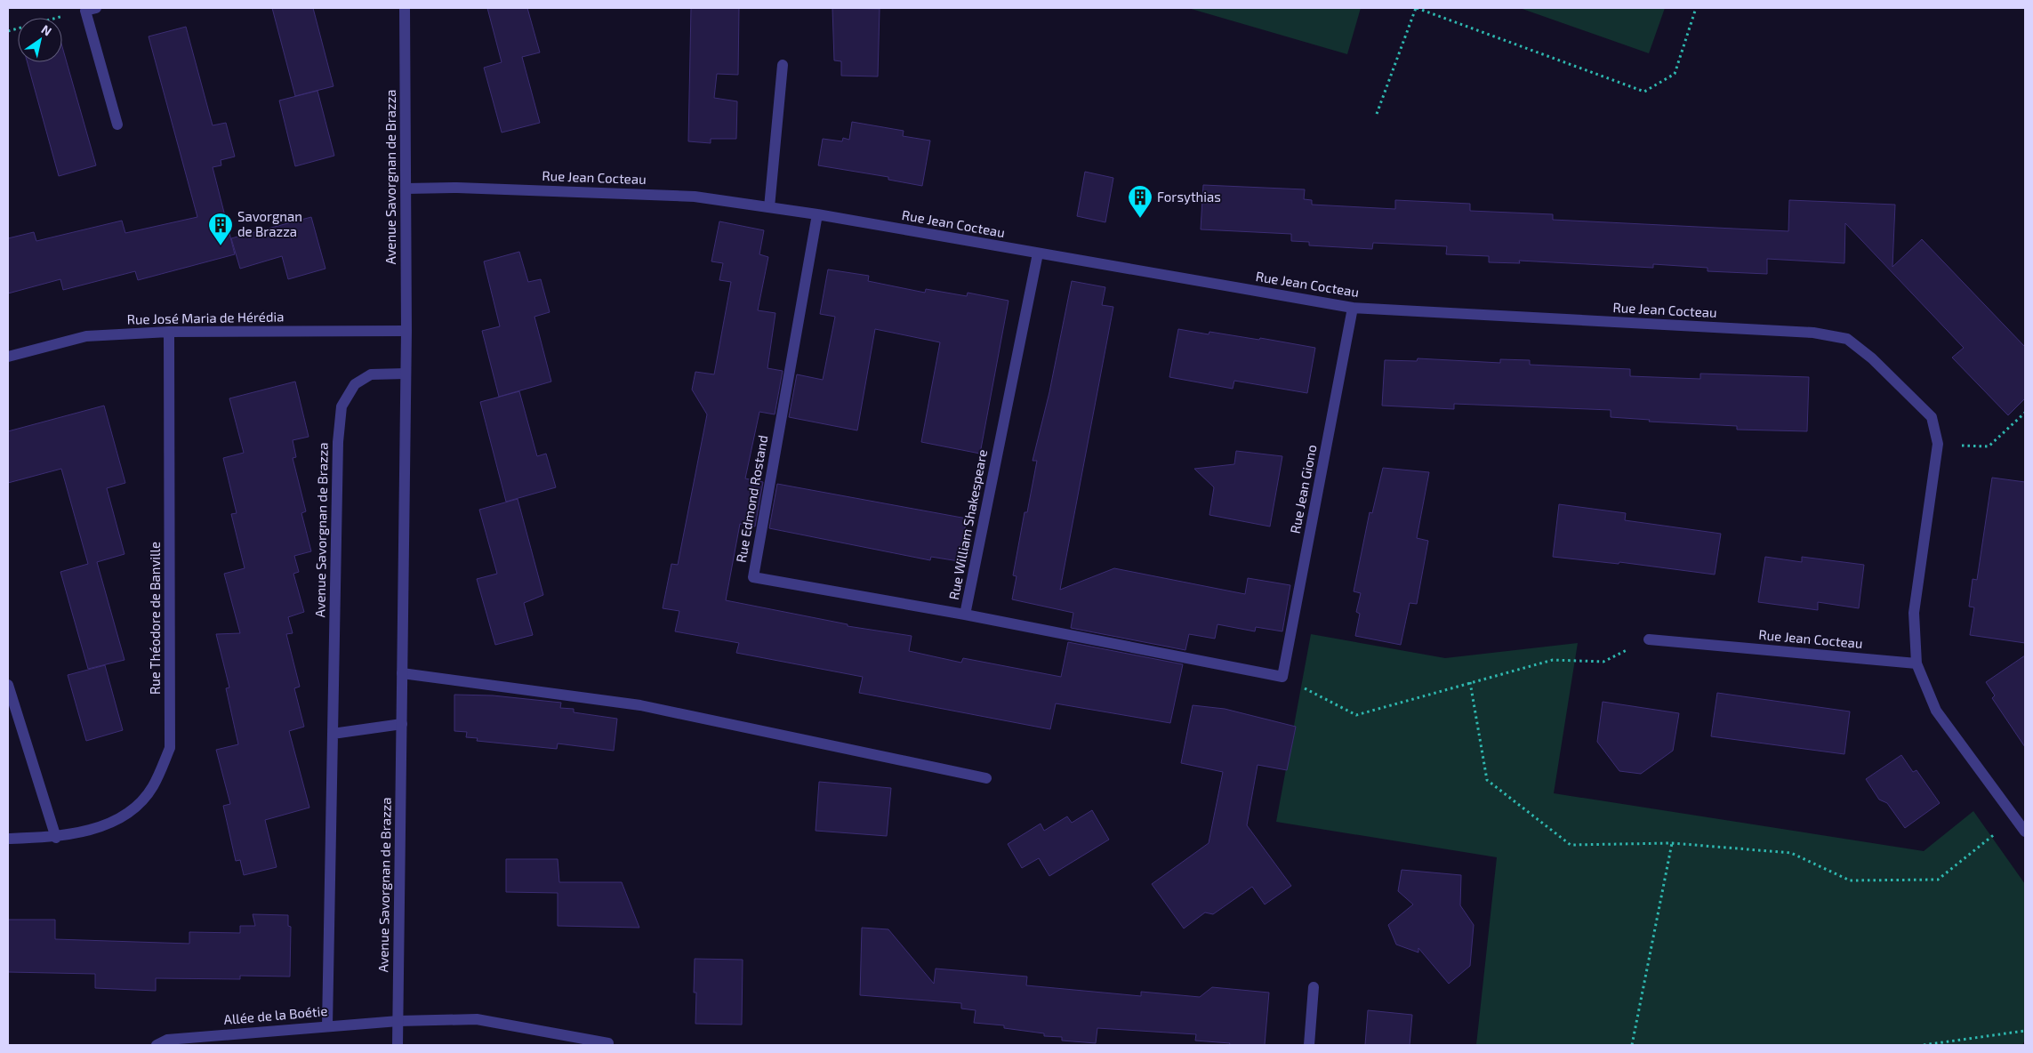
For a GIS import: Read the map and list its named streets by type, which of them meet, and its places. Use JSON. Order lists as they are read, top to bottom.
{
  "streets": {
    "street": [
      "Avenue Savorgnan de Brazza",
      "Rue Jean Cocteau",
      "Rue José Maria de Hérédia",
      "Rue Jean Giono",
      "Rue Edmond Rostand",
      "Rue William Shakespeare",
      "Rue Théodore de Banville",
      "Allée de la Boétie"
    ]
  },
  "crossings": [
    ["Avenue Savorgnan de Brazza", "Rue Jean Cocteau"],
    ["Avenue Savorgnan de Brazza", "Rue José Maria de Hérédia"],
    ["Avenue Savorgnan de Brazza", "Allée de la Boétie"],
    ["Rue Jean Cocteau", "Rue Jean Giono"],
    ["Rue Jean Cocteau", "Rue Edmond Rostand"],
    ["Rue Jean Cocteau", "Rue William Shakespeare"],
    ["Rue José Maria de Hérédia", "Rue Théodore de Banville"],
    ["Rue Jean Giono", "Rue William Shakespeare"],
    ["Rue Edmond Rostand", "Rue William Shakespeare"]
  ],
  "places": {
    "building": ["Forsythias", "Savorgnan de Brazza"]
  },
  "north": "top right"
}
